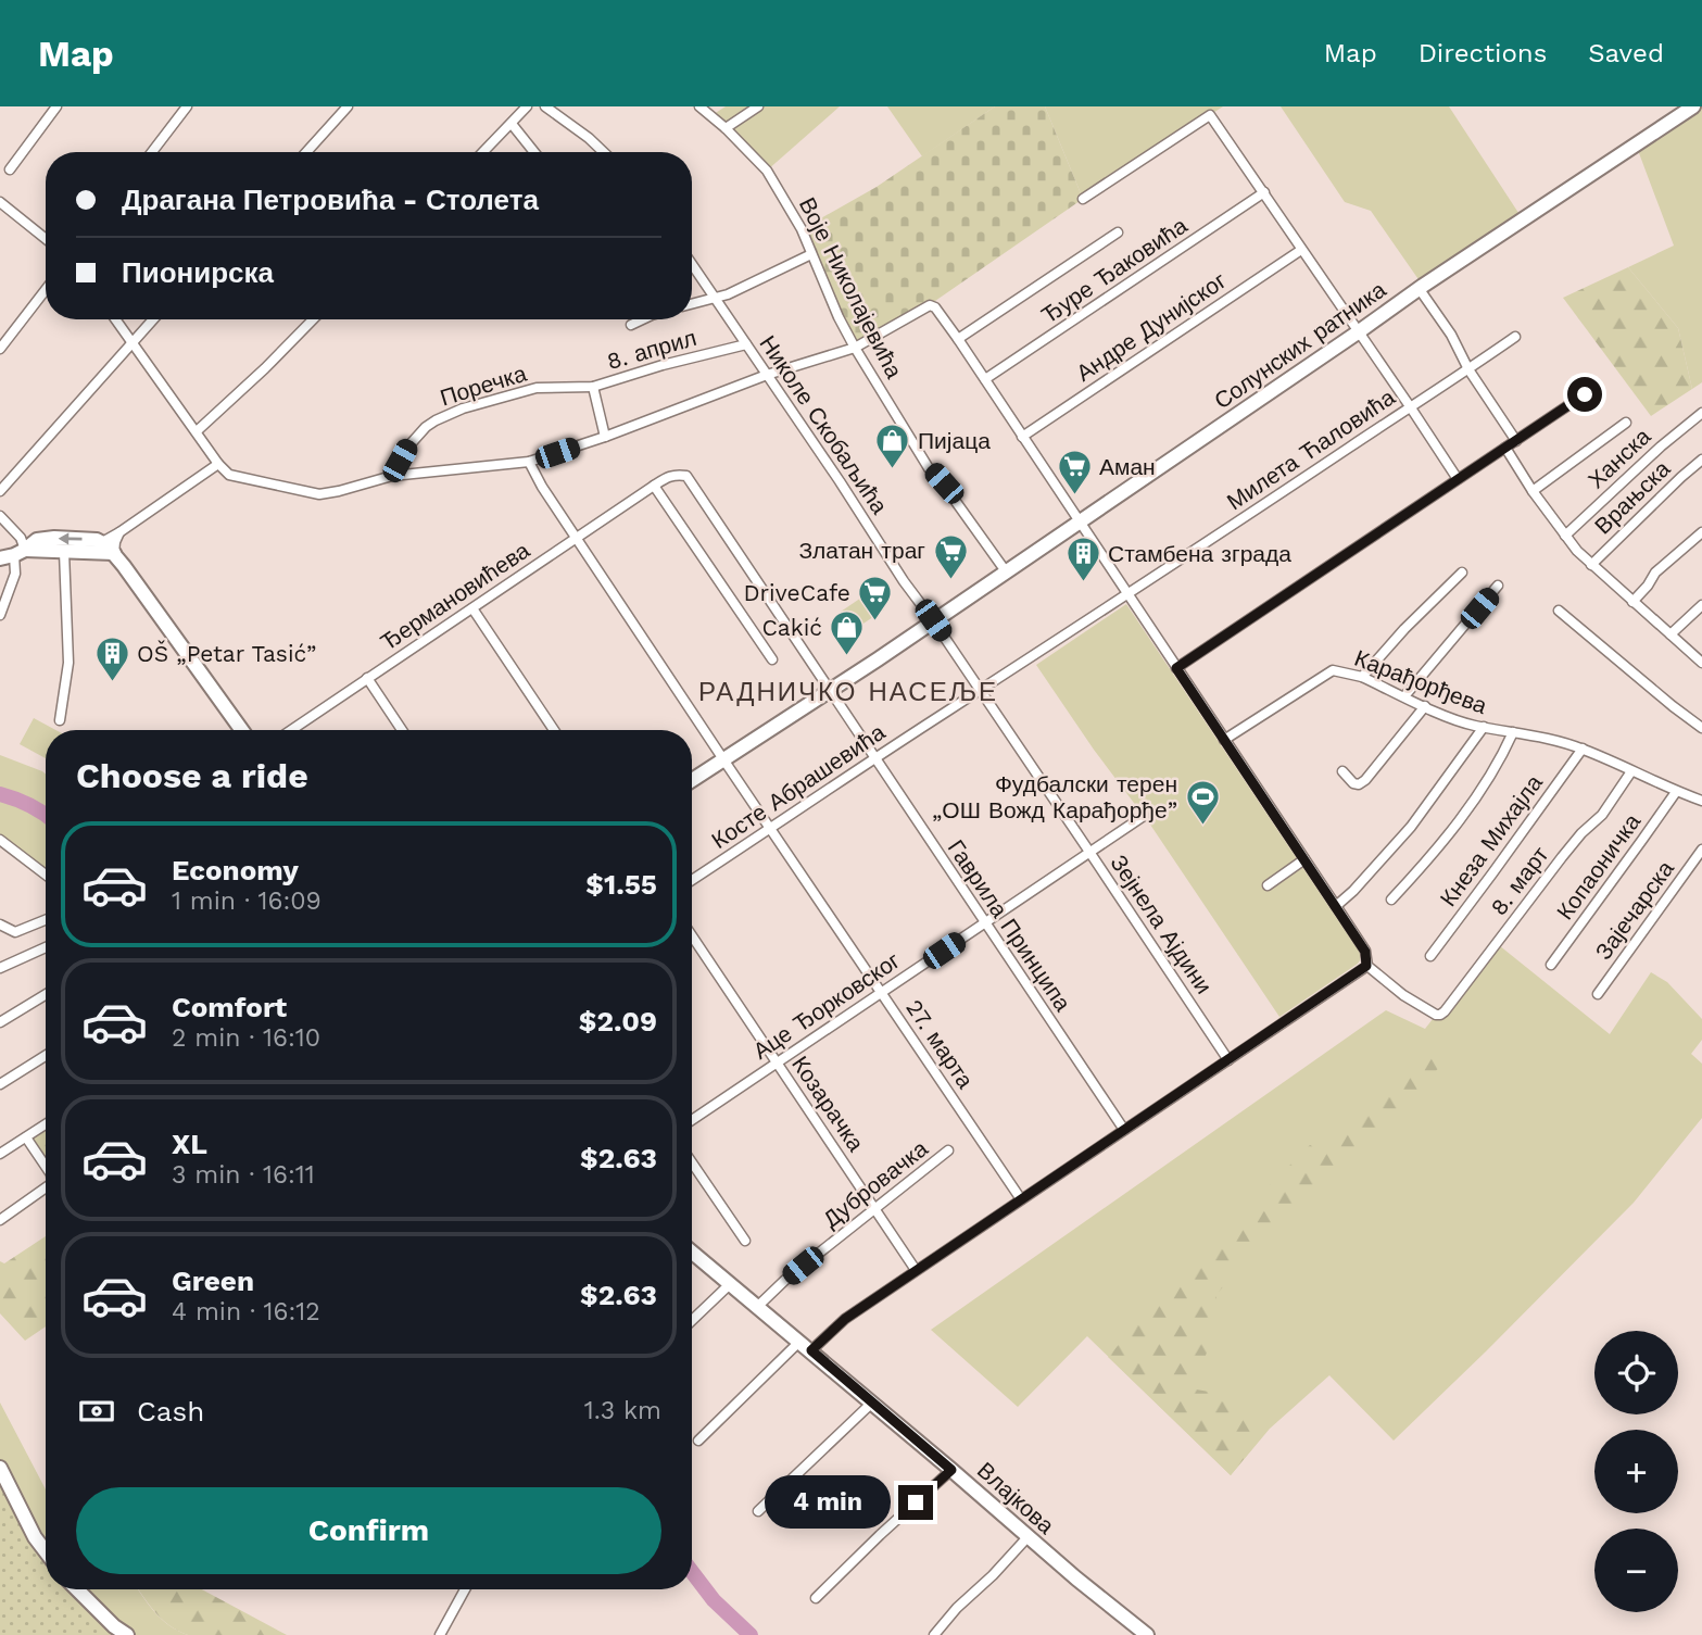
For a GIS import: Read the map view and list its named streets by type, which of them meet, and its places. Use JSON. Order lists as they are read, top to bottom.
{
  "streets": {
    "main road": ["Солунских ратника", "Влајкова"],
    "street": [
      "Ђуре Ђаковића",
      "Воје Николајевића",
      "Андре Дунијског",
      "8. април",
      "Поречка",
      "Николе Скобаљића",
      "Милета Ћаловића",
      "Ханска",
      "Врањска",
      "Ђермановићева",
      "Карађорђева",
      "Косте Абрашевића",
      "Кнеза Михајла",
      "Копаоничка",
      "8. март",
      "Зајечарска",
      "Зејнела Ајдини",
      "Гаврила Принципа",
      "Аце Ђорковског",
      "27. марта",
      "Козарачка",
      "Дубровачка"
    ]
  },
  "crossings": [
    ["Воје Николајевића", "Солунских ратника"],
    ["Солунских ратника", "Николе Скобаљића"],
    ["Солунских ратника", "Зејнела Ајдини"],
    ["Солунских ратника", "Гаврила Принципа"],
    ["Солунских ратника", "27. марта"],
    ["8. април", "Поречка"],
    ["8. април", "Николе Скобаљића"],
    ["Николе Скобаљића", "Зејнела Ајдини"],
    ["Милета Ћаловића", "Косте Абрашевића"],
    ["Ђермановићева", "Гаврила Принципа"],
    ["Ђермановићева", "27. марта"],
    ["Карађорђева", "Кнеза Михајла"],
    ["Карађорђева", "Копаоничка"],
    ["Карађорђева", "8. март"],
    ["Косте Абрашевића", "Зејнела Ајдини"],
    ["Косте Абрашевића", "Гаврила Принципа"],
    ["Косте Абрашевића", "27. марта"],
    ["Зејнела Ајдини", "Аце Ђорковског"],
    ["Гаврила Принципа", "Аце Ђорковског"],
    ["Аце Ђорковског", "27. марта"],
    ["Аце Ђорковског", "Козарачка"],
    ["Козарачка", "Дубровачка"],
    ["Дубровачка", "Влајкова"]
  ],
  "districts": ["РАДНИЧКО НАСЕЉЕ"],
  "places": {
    "shop": ["Пијаца", "Cakić"],
    "supermarket": ["Аман", "Златан траг", "DriveCafe"],
    "building": ["Стамбена зграда", "OŠ „Petar Tasić”"],
    "sports": ["Фудбалски терен „ОШ Вожд Карађорђе”"]
  },
  "page": {
    "header": "Map",
    "nav": ["Map", "Directions", "Saved"],
    "banner": ["Драгана Петровића - Столета", "Пионирска"],
    "heading": "Choose a ride",
    "list": [
      {
        "name": "Economy",
        "note": "1 min · 16:09",
        "value": "$1.55"
      },
      {
        "name": "Comfort",
        "note": "2 min · 16:10",
        "value": "$2.09"
      },
      {
        "name": "XL",
        "note": "3 min · 16:11",
        "value": "$2.63"
      },
      {
        "name": "Green",
        "note": "4 min · 16:12",
        "value": "$2.63"
      }
    ],
    "map_buttons": ["+", "−"],
    "pay": ["Cash", "1.3 km"],
    "buttons": "Confirm",
    "bubble": "4 min"
  }
}
